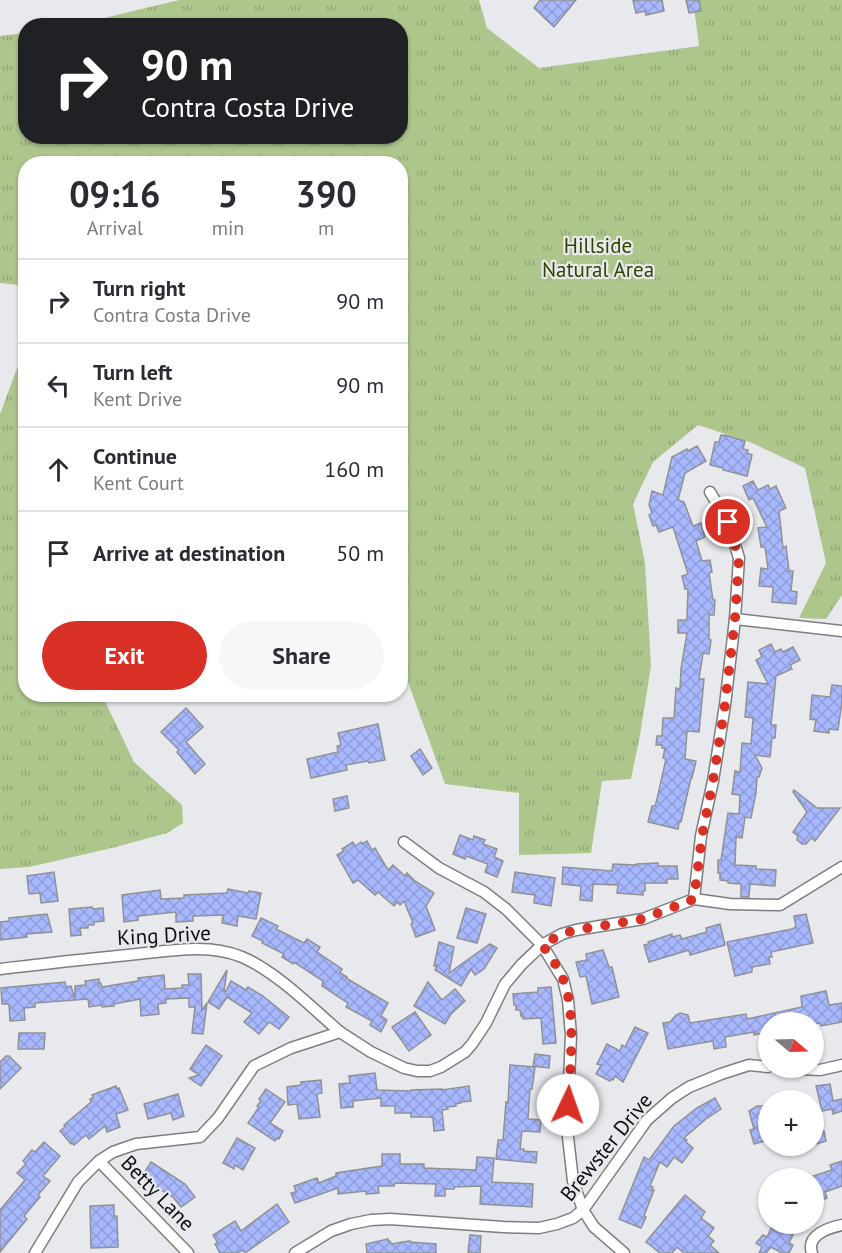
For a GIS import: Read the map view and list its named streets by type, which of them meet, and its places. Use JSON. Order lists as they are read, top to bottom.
{
  "streets": {
    "street": ["King Drive", "Brewster Drive", "Betty Lane"]
  },
  "parks": ["Hillside Natural Area"],
  "north": "right",
  "page": {
    "turn": ["90 m", "Contra Costa Drive"],
    "eta": [
      "09:16",
      "Arrival",
      "5",
      "min",
      "390",
      "m"
    ],
    "list": [
      {
        "name": "Turn right",
        "note": "Contra Costa Drive",
        "value": "90 m"
      },
      {
        "name": "Turn left",
        "note": "Kent Drive",
        "value": "90 m"
      },
      {
        "name": "Continue",
        "note": "Kent Court",
        "value": "160 m"
      },
      {
        "name": "Arrive at destination",
        "value": "50 m"
      }
    ],
    "buttons": ["Exit", "Share"],
    "map_buttons": ["+", "−"]
  }
}
